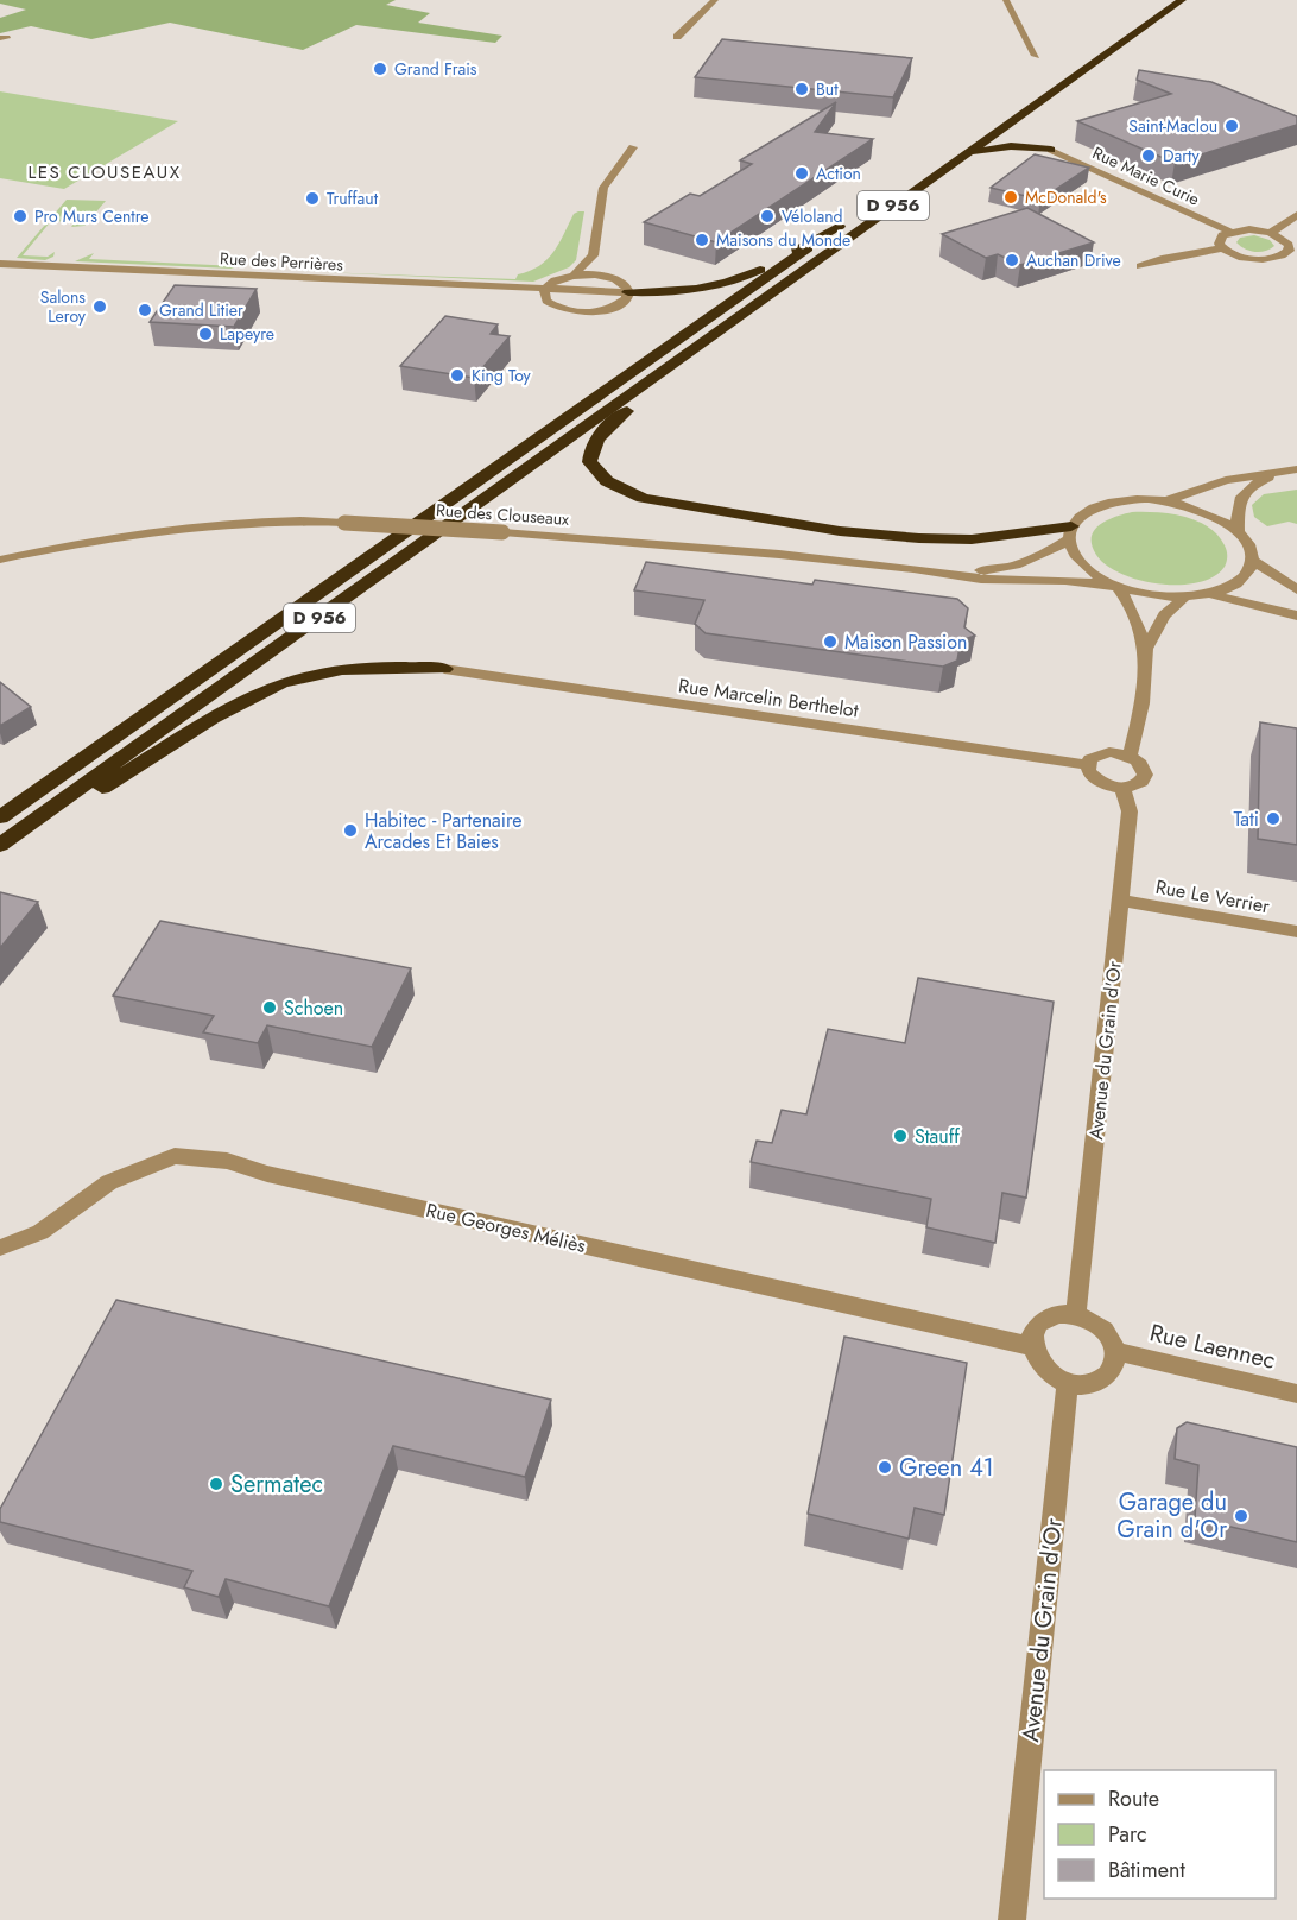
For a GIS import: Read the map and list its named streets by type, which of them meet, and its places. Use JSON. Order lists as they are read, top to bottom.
{
  "streets": {
    "highway": ["D 956"],
    "street": [
      "Rue Marie Curie",
      "Rue des Perrières",
      "Rue des Clouseaux",
      "Rue Marcelin Berthelot",
      "Rue Le Verrier",
      "Avenue du Grain d'Or",
      "Rue Georges Méliès",
      "Rue Laennec"
    ]
  },
  "crossings": [
    ["D 956", "Rue des Perrières"],
    ["D 956", "Rue des Clouseaux"],
    ["D 956", "Rue Marcelin Berthelot"],
    ["Rue Marcelin Berthelot", "Avenue du Grain d'Or"],
    ["Rue Le Verrier", "Avenue du Grain d'Or"],
    ["Avenue du Grain d'Or", "Rue Georges Méliès"],
    ["Avenue du Grain d'Or", "Rue Laennec"],
    ["Rue Georges Méliès", "Rue Laennec"]
  ],
  "districts": ["LES CLOUSEAUX"],
  "places": [
    "Grand Frais",
    "But",
    "Saint-Maclou",
    "Darty",
    "Action",
    "McDonald's",
    "Truffaut",
    "Pro Murs Centre",
    "Véloland",
    "Maisons du Monde",
    "Auchan Drive",
    "Salons Leroy",
    "Grand Litier",
    "Lapeyre",
    "King Toy",
    "Maison Passion",
    "Tati",
    "Habitec - Partenaire Arcades Et Baies",
    "Schoen",
    "Stauff",
    "Green 41",
    "Sermatec",
    "Garage du Grain d'Or"
  ],
  "legend": ["Route", "Parc", "Bâtiment"]
}
